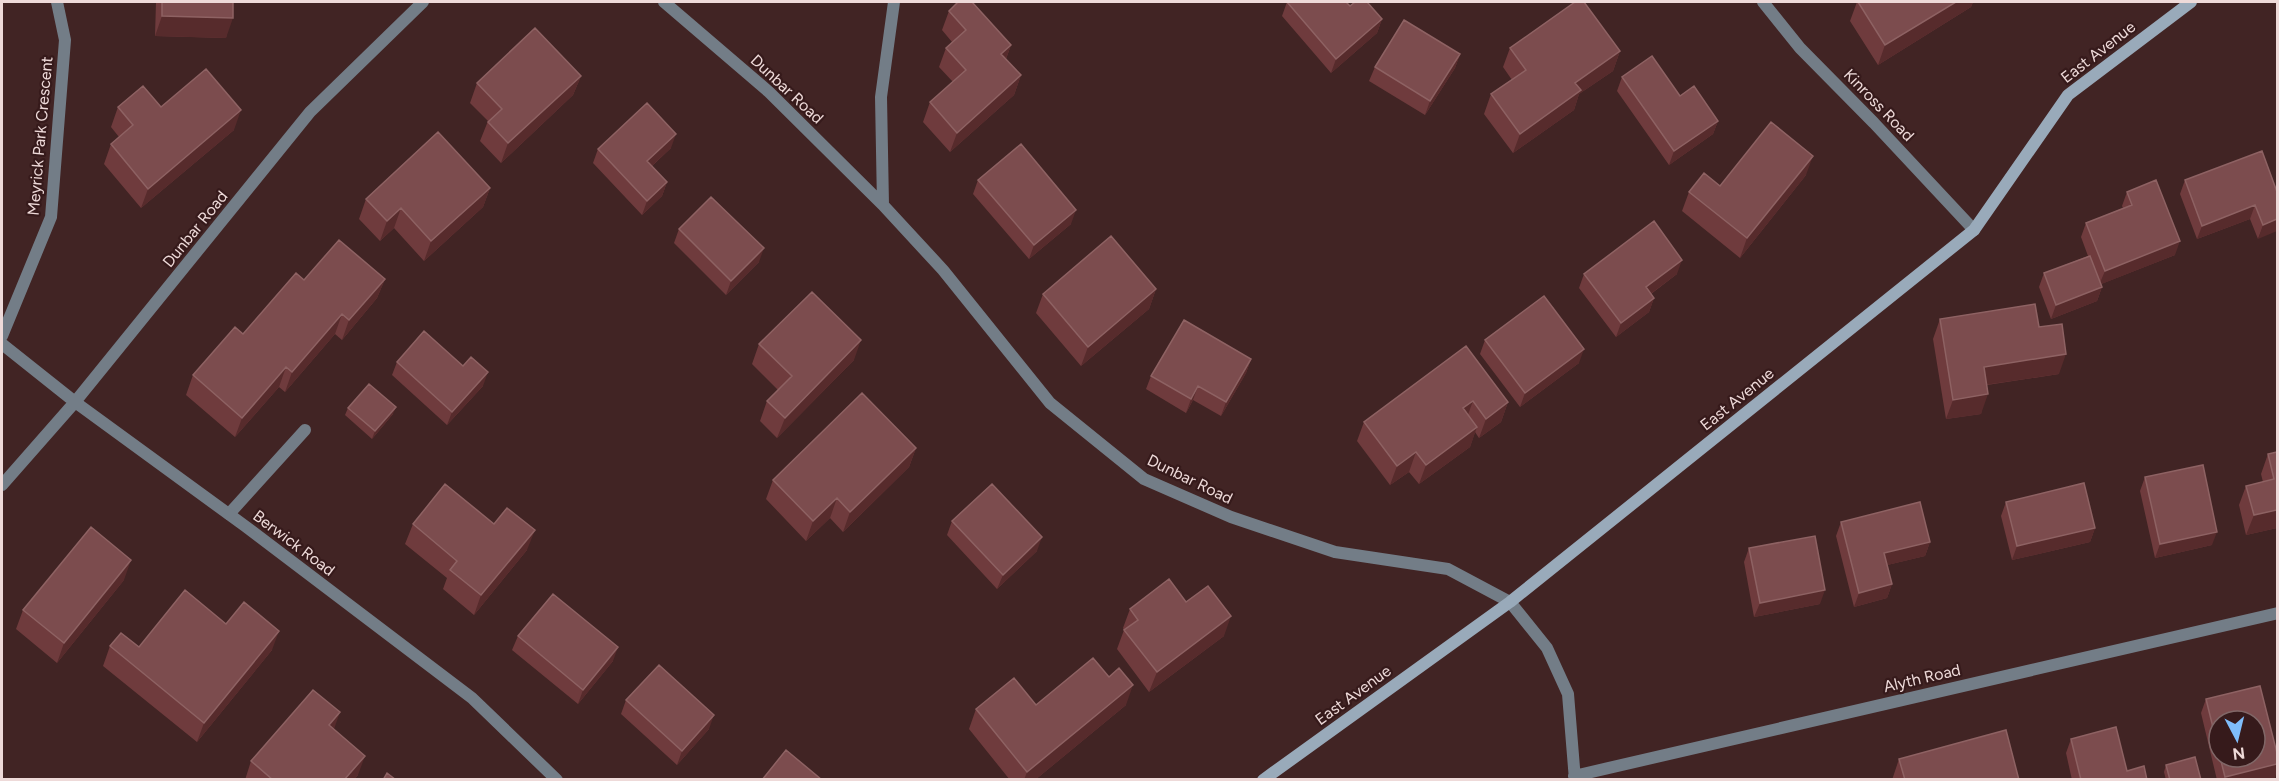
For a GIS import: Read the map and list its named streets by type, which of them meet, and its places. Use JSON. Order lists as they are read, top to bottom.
{
  "streets": {
    "street": [
      "East Avenue",
      "Dunbar Road",
      "Kinross Road",
      "Meyrick Park Crescent",
      "Berwick Road",
      "Alyth Road"
    ]
  },
  "crossings": [
    ["East Avenue", "Dunbar Road"],
    ["East Avenue", "Kinross Road"],
    ["Dunbar Road", "Berwick Road"]
  ],
  "north": "bottom"
}
